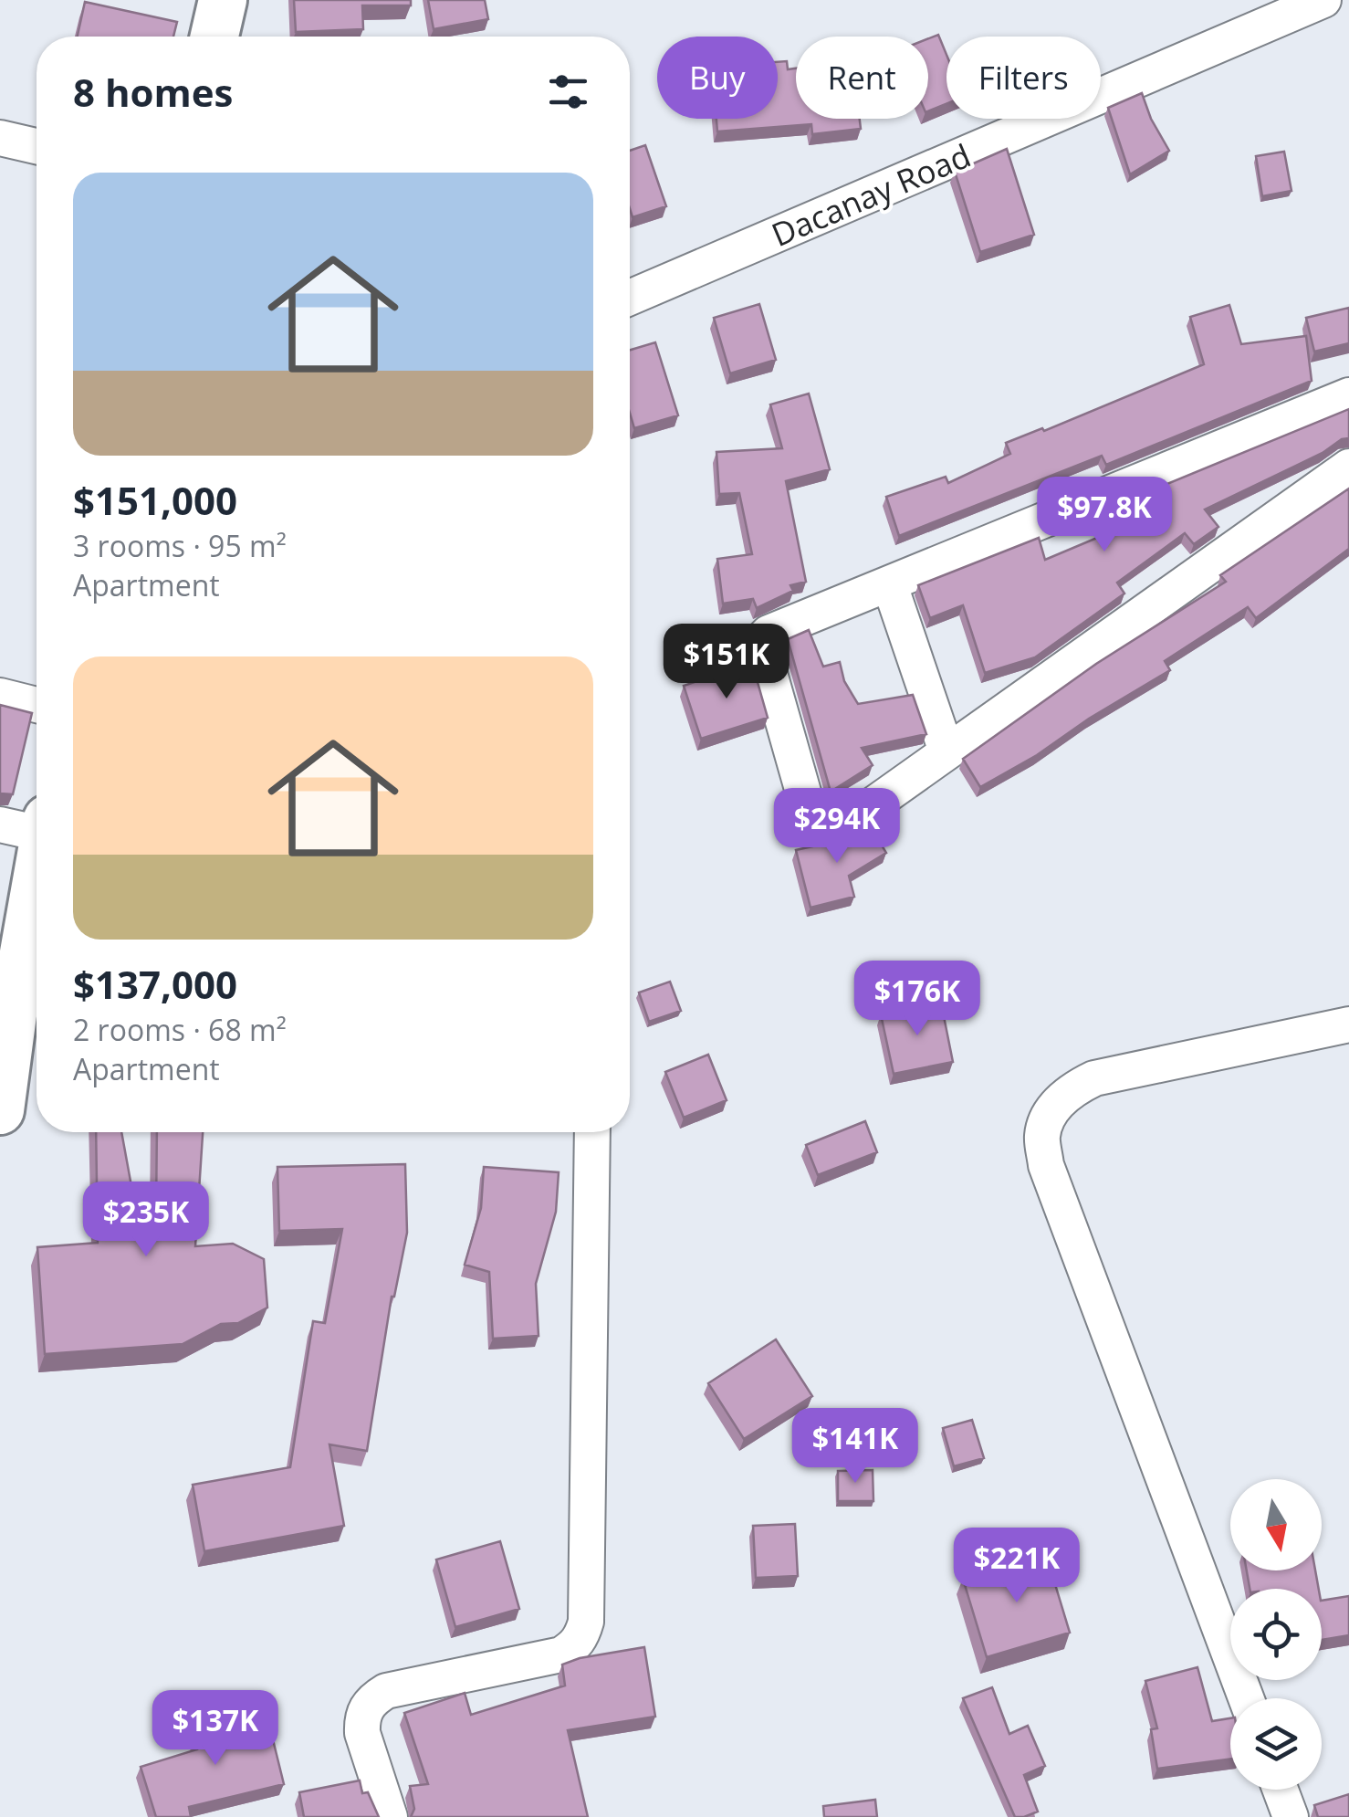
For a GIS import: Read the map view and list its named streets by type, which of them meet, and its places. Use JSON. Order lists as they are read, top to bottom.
{
  "streets": {
    "street": ["Dacanay Road"]
  },
  "north": "bottom",
  "page": {
    "chip": ["Buy", "Rent", "Filters"],
    "heading": "8 homes",
    "list": [
      {
        "name": "$151,000",
        "note": "3 rooms · 95 m² · Apartment"
      },
      {
        "name": "$137,000",
        "note": "2 rooms · 68 m² · Apartment"
      }
    ],
    "price": [
      "$97.8K",
      "$151K",
      "$294K",
      "$176K",
      "$235K",
      "$141K",
      "$221K",
      "$137K"
    ]
  }
}
